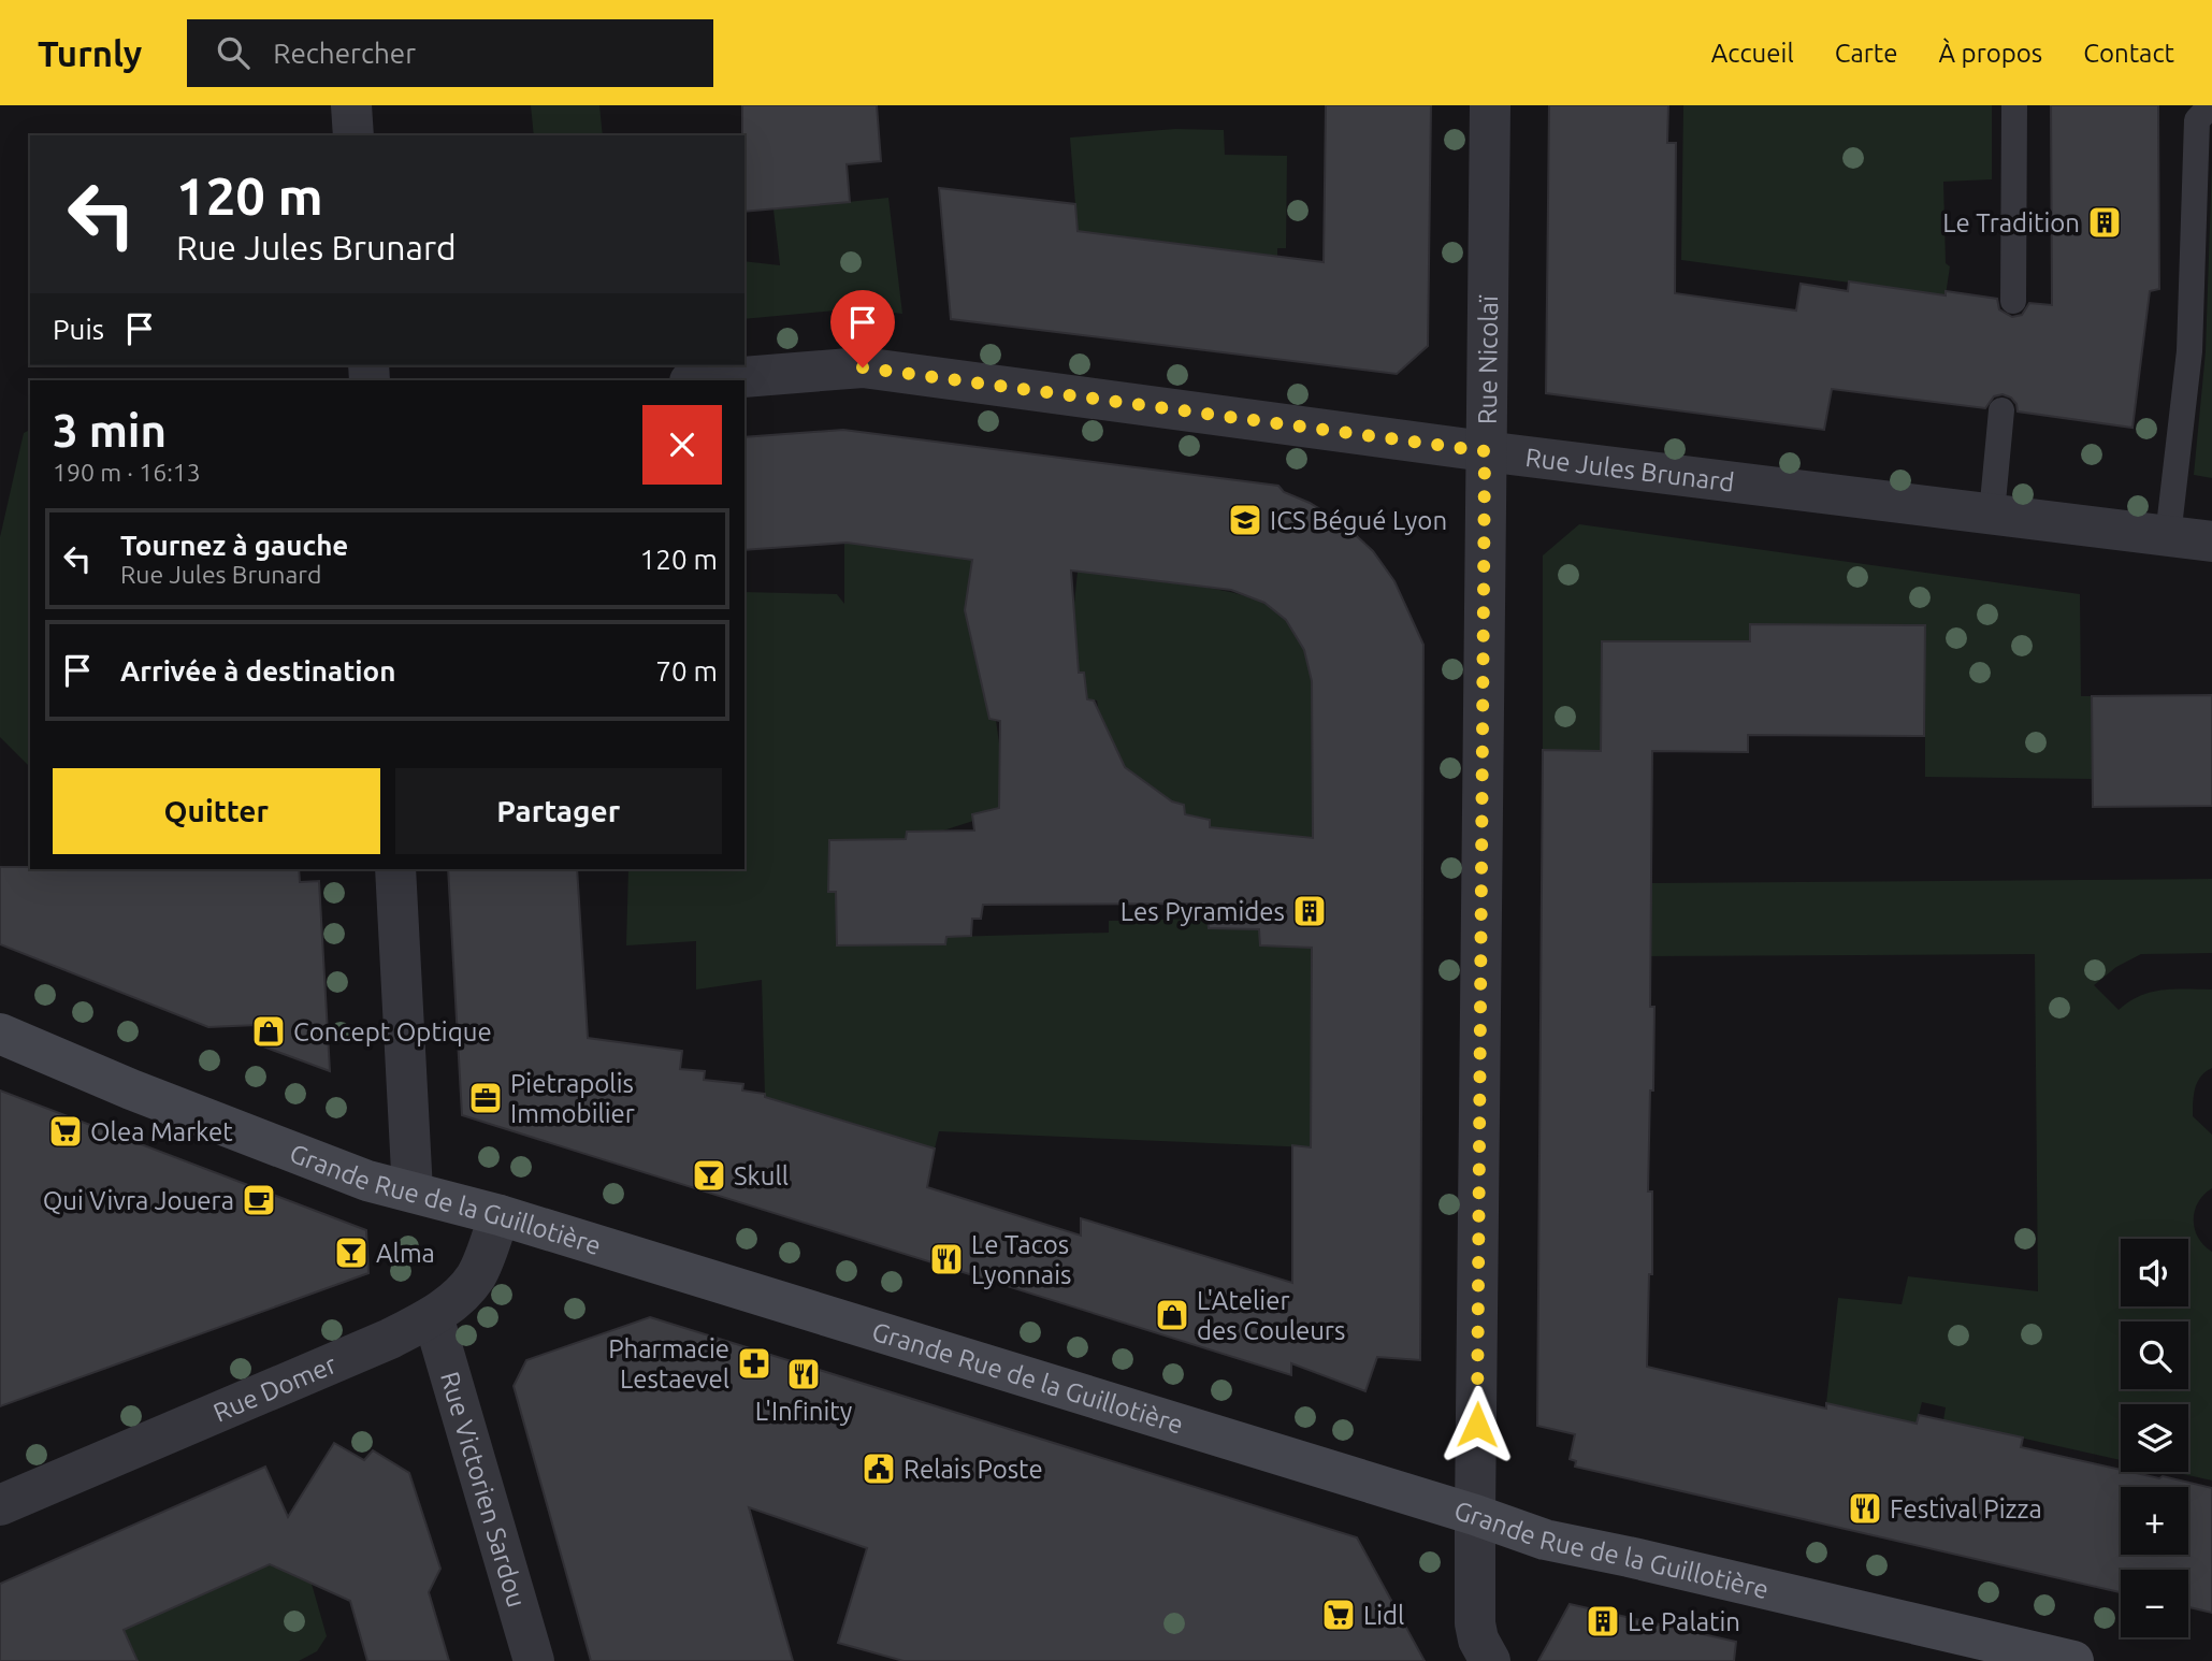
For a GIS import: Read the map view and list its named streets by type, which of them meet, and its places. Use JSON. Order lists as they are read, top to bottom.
{
  "streets": {
    "main road": ["Grande Rue de la Guillotière"],
    "street": [
      "Rue Nicolaï",
      "Rue Jules Brunard",
      "Rue Domer",
      "Rue Victorien Sardou"
    ]
  },
  "crossings": [
    ["Rue Nicolaï", "Rue Jules Brunard"],
    ["Rue Nicolaï", "Grande Rue de la Guillotière"],
    ["Grande Rue de la Guillotière", "Rue Domer"],
    ["Rue Domer", "Rue Victorien Sardou"]
  ],
  "places": {
    "building": ["Le Tradition", "Les Pyramides", "Le Palatin"],
    "school or university": ["ICS Bégué Lyon"],
    "shop": ["Concept Optique", "L'Atelier des Couleurs"],
    "office": ["Pietrapolis Immobilier"],
    "supermarket": ["Olea Market", "Lidl"],
    "bar": ["Skull", "Alma"],
    "cafe": ["Qui Vivra Jouera"],
    "restaurant": ["Le Tacos Lyonnais", "L'Infinity", "Festival Pizza"],
    "pharmacy": ["Pharmacie Lestaevel"],
    "public building": ["Relais Poste"]
  },
  "page": {
    "header": "Turnly",
    "search": "Rechercher",
    "nav": [
      "Accueil",
      "Carte",
      "À propos",
      "Contact"
    ],
    "turn": ["120 m", "Rue Jules Brunard"],
    "then": "Puis",
    "heading": ["3 min", "190 m · 16:13"],
    "list": [
      {
        "name": "Tournez à gauche",
        "note": "Rue Jules Brunard",
        "value": "120 m"
      },
      {
        "name": "Arrivée à destination",
        "value": "70 m"
      }
    ],
    "buttons": ["Quitter", "Partager"],
    "map_buttons": ["+", "−"]
  }
}
